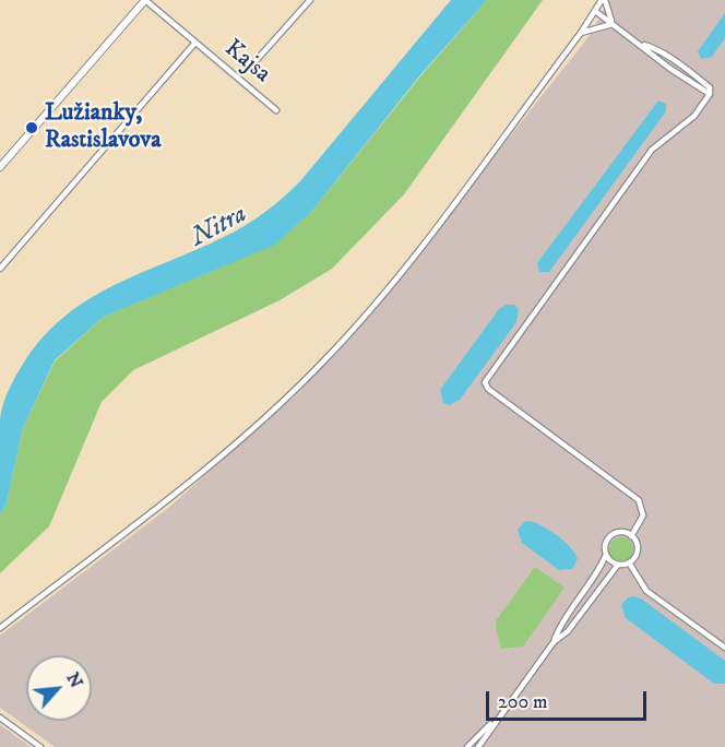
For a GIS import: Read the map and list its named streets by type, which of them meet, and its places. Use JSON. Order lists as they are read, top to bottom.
{
  "streets": {
    "street": ["Kajsa"]
  },
  "water": ["Nitra"],
  "places": ["Lužianky, Rastislavova"],
  "scale_bar": "200 m",
  "north": "top right"
}
